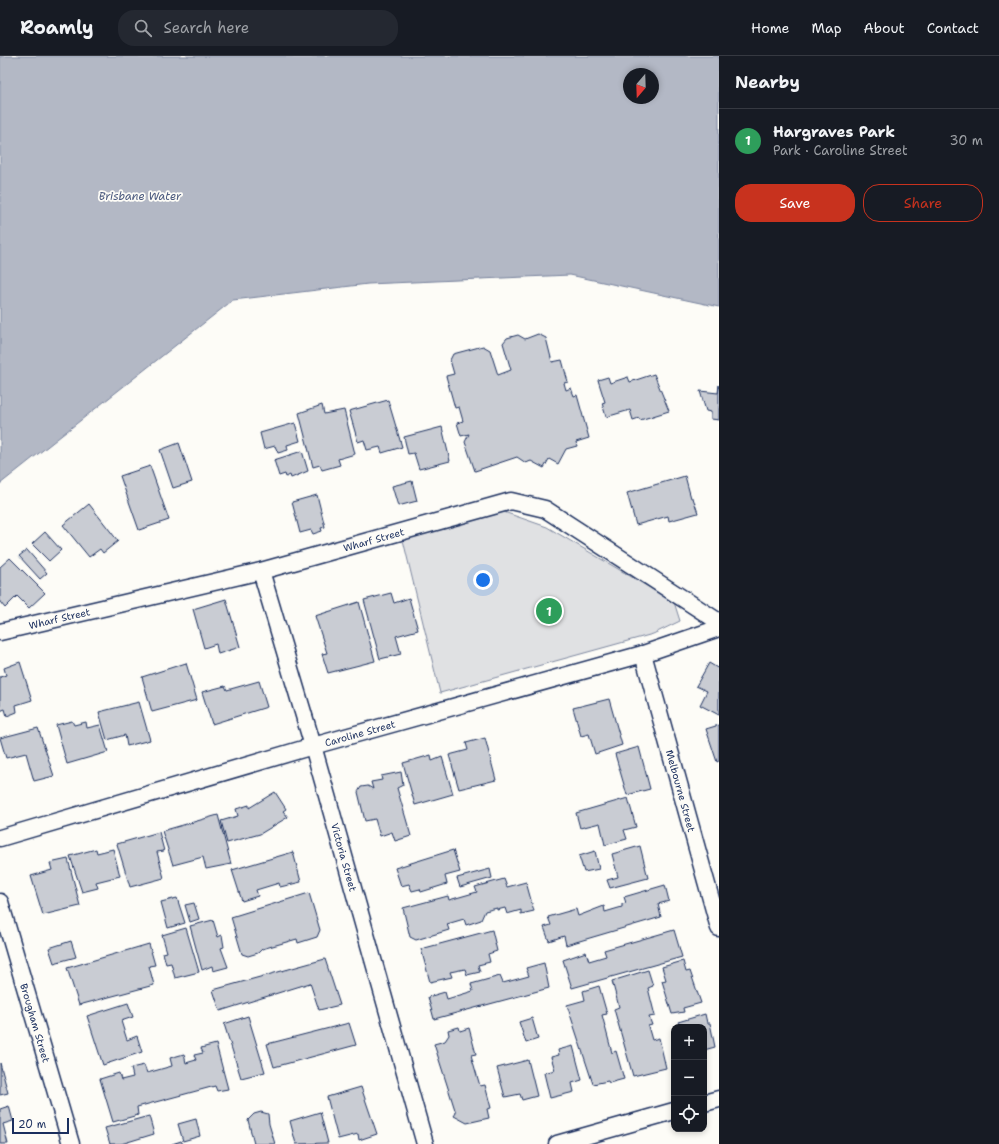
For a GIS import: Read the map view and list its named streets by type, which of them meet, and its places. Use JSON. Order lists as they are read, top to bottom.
{
  "streets": {
    "street": [
      "Wharf Street",
      "Caroline Street",
      "Melbourne Street",
      "Victoria Street",
      "Brougham Street"
    ]
  },
  "crossings": [
    ["Wharf Street", "Victoria Street"],
    ["Caroline Street", "Melbourne Street"],
    ["Caroline Street", "Victoria Street"]
  ],
  "water": ["Brisbane Water"],
  "scale_bar": "20 m",
  "north": "bottom",
  "page": {
    "header": "Roamly",
    "search": "Search here",
    "nav": [
      "Home",
      "Map",
      "About",
      "Contact"
    ],
    "heading": "Nearby",
    "list": [
      {
        "mark": "1",
        "name": "Hargraves Park",
        "note": "Park · Caroline Street",
        "value": "30 m"
      }
    ],
    "buttons": ["Save", "Share"],
    "pins": "1",
    "map_buttons": ["+", "−"],
    "scale": "20 m"
  }
}
